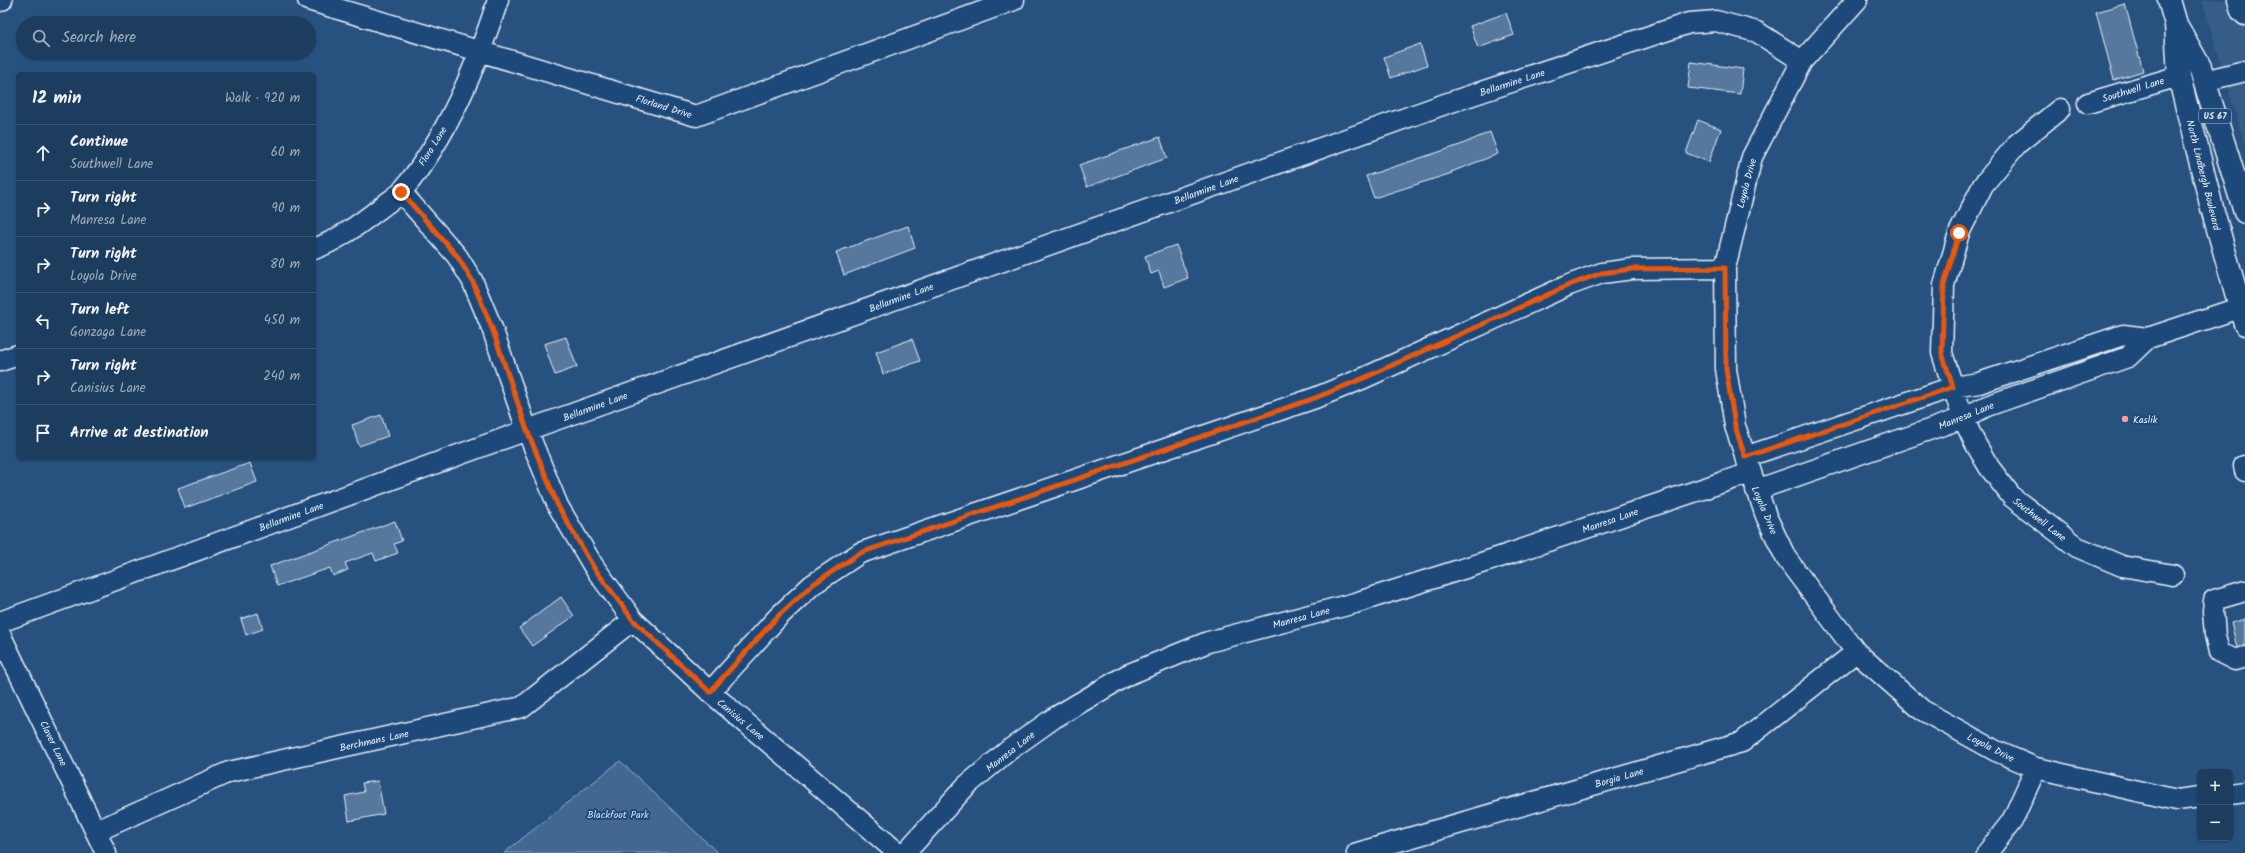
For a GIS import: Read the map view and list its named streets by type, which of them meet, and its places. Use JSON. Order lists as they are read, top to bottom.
{
  "streets": {
    "main road": ["US 67", "North Lindbergh Boulevard"],
    "street": [
      "Bellarmine Lane",
      "Southwell Lane",
      "Florland Drive",
      "Flora Lane",
      "Loyola Drive",
      "Manresa Lane",
      "Canisius Lane",
      "Berchmans Lane",
      "Claver Lane",
      "Borgia Lane"
    ]
  },
  "crossings": [
    ["Bellarmine Lane", "Loyola Drive"],
    ["Bellarmine Lane", "Canisius Lane"],
    ["Southwell Lane", "North Lindbergh Boulevard"],
    ["Southwell Lane", "Manresa Lane"],
    ["Florland Drive", "Flora Lane"],
    ["Flora Lane", "Canisius Lane"],
    ["North Lindbergh Boulevard", "Manresa Lane"],
    ["Loyola Drive", "Manresa Lane"],
    ["Loyola Drive", "Borgia Lane"],
    ["Canisius Lane", "Berchmans Lane"],
    ["Berchmans Lane", "Claver Lane"]
  ],
  "parks": ["Blackfoot Park"],
  "places": ["Kaslik"],
  "page": {
    "search": "Search here",
    "heading": ["12 min", "Walk · 920 m"],
    "list": [
      ["Continue", "Southwell Lane", "60 m"],
      ["Turn right", "Manresa Lane", "90 m"],
      ["Turn right", "Loyola Drive", "80 m"],
      ["Turn left", "Gonzaga Lane", "450 m"],
      ["Turn right", "Canisius Lane", "240 m"],
      "Arrive at destination"
    ],
    "map_buttons": ["+", "−"]
  }
}
